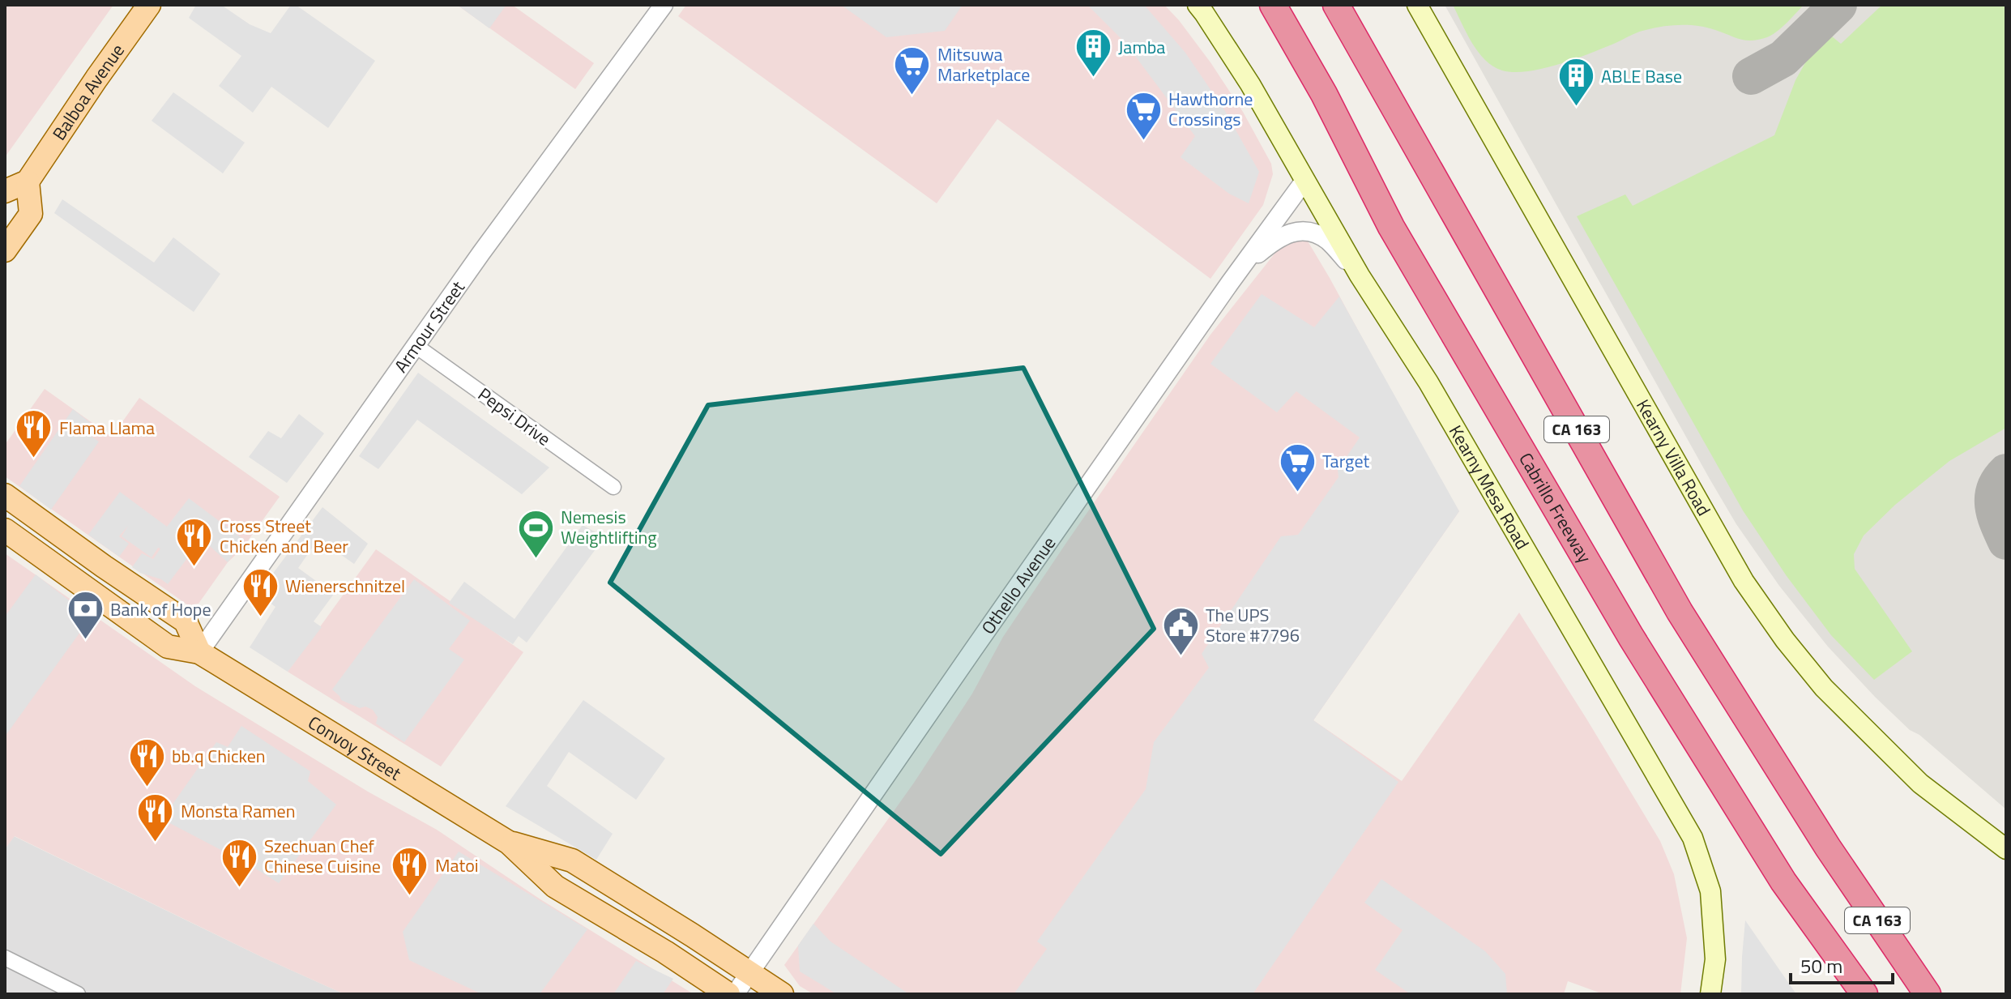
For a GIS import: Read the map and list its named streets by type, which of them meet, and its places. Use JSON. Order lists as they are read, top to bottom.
{
  "streets": {
    "highway": ["CA 163", "Cabrillo Freeway"],
    "main road": [
      "Balboa Avenue",
      "Kearny Villa Road",
      "Kearny Mesa Road",
      "Convoy Street"
    ],
    "street": ["Armour Street", "Pepsi Drive", "Othello Avenue"]
  },
  "crossings": [
    ["Armour Street", "Pepsi Drive"],
    ["Armour Street", "Convoy Street"],
    ["Kearny Mesa Road", "Othello Avenue"],
    ["Othello Avenue", "Convoy Street"]
  ],
  "places": {
    "building": ["Jamba", "ABLE Base"],
    "supermarket": ["Mitsuwa Marketplace", "Hawthorne Crossings", "Target"],
    "restaurant": [
      "Flama Llama",
      "Cross Street Chicken and Beer",
      "Wienerschnitzel",
      "bb.q Chicken",
      "Monsta Ramen",
      "Szechuan Chef Chinese Cuisine",
      "Matoi"
    ],
    "sports": ["Nemesis Weightlifting"],
    "bank": ["Bank of Hope"],
    "public building": ["The UPS Store #7796"]
  },
  "scale_bar": "50 m"
}
